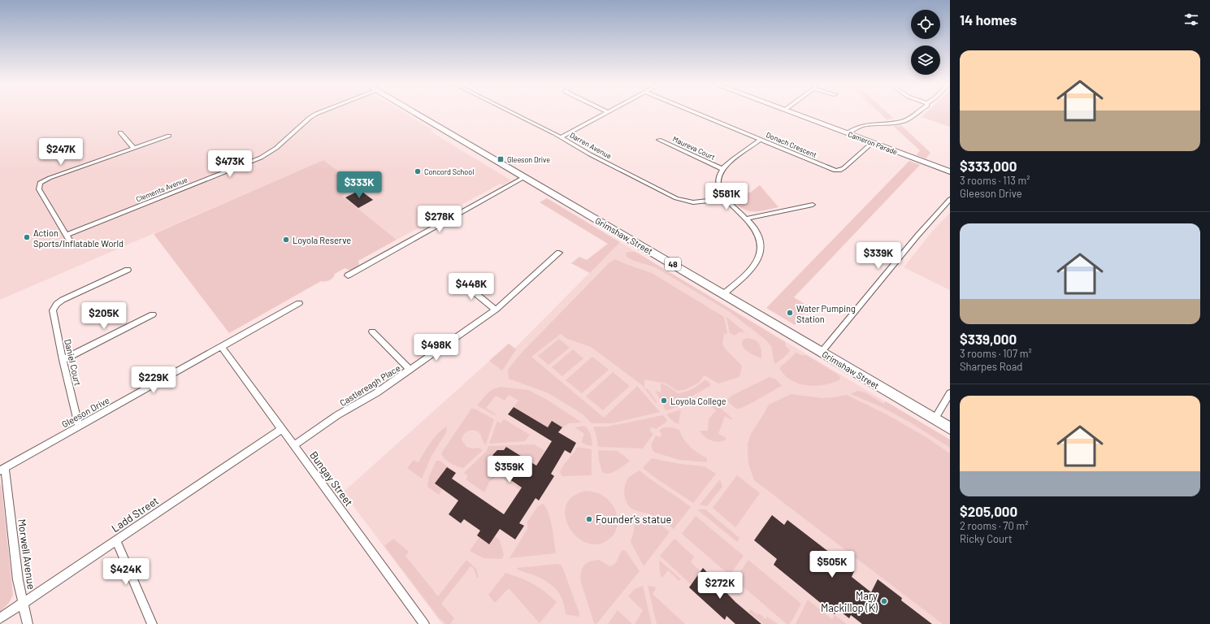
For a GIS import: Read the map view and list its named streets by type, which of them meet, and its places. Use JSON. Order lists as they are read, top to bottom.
{
  "streets": {
    "main road": ["Grimshaw Street", "48"],
    "street": [
      "Cameron Parade",
      "Donach Crescent",
      "Darren Avenue",
      "Maureva Court",
      "Clements Avenue",
      "Daniel Court",
      "Castlereagh Place",
      "Gleeson Drive",
      "Bungay Street",
      "Ladd Street",
      "Morwell Avenue"
    ]
  },
  "crossings": [
    ["Cameron Parade", "Donach Crescent"],
    ["Daniel Court", "Gleeson Drive"],
    ["Castlereagh Place", "Bungay Street"],
    ["Gleeson Drive", "Bungay Street"],
    ["Gleeson Drive", "Morwell Avenue"],
    ["Bungay Street", "Ladd Street"],
    ["Ladd Street", "Morwell Avenue"]
  ],
  "places": {
    "transit": ["Gleeson Drive"],
    "other": [
      "Concord School",
      "Action Sports/Inflatable World",
      "Loyola Reserve",
      "Water Pumping Station",
      "Loyola College",
      "Founder's statue",
      "Mary Mackillop (K)"
    ]
  },
  "page": {
    "heading": "14 homes",
    "list": [
      {
        "name": "$333,000",
        "note": "3 rooms · 113 m² · Gleeson Drive"
      },
      {
        "name": "$339,000",
        "note": "3 rooms · 107 m² · Sharpes Road"
      },
      {
        "name": "$205,000",
        "note": "2 rooms · 70 m² · Ricky Court"
      }
    ],
    "price": [
      "$247K",
      "$473K",
      "$333K",
      "$581K",
      "$278K",
      "$339K",
      "$448K",
      "$205K",
      "$498K",
      "$229K",
      "$359K",
      "$505K",
      "$424K",
      "$272K"
    ]
  }
}
